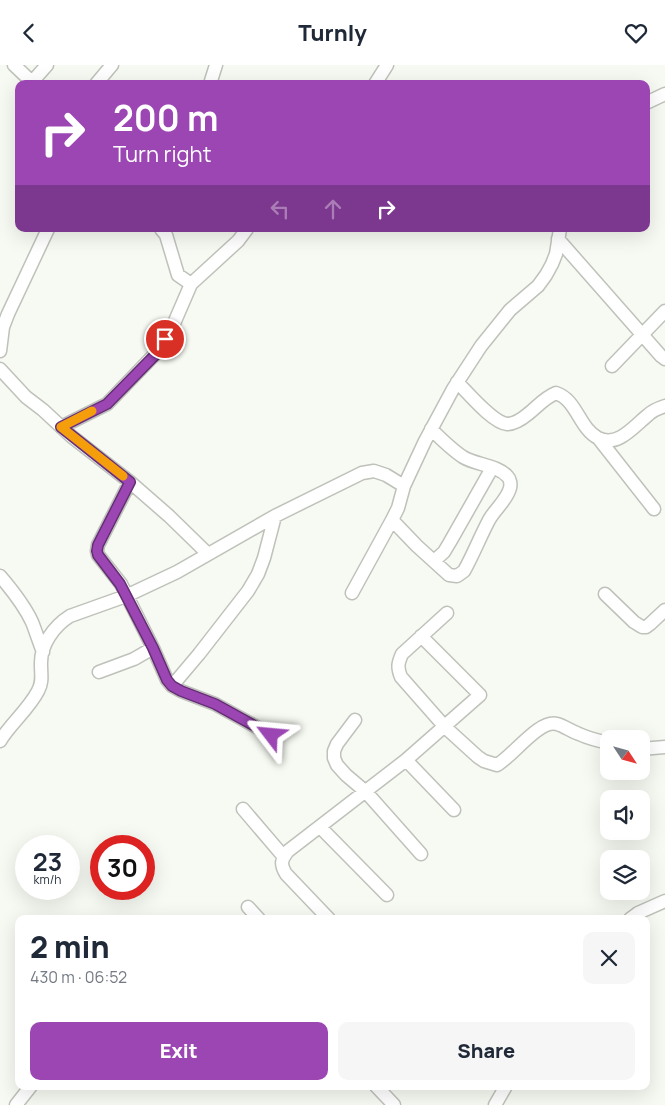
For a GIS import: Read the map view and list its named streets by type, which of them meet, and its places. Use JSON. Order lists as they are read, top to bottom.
{
  "north": "bottom right",
  "page": {
    "header": "Turnly",
    "turn": ["200 m", "Turn right"],
    "speed": "23 km/h",
    "limit": "30",
    "heading": ["2 min", "430 m · 06:52"],
    "buttons": ["Exit", "Share"]
  }
}
